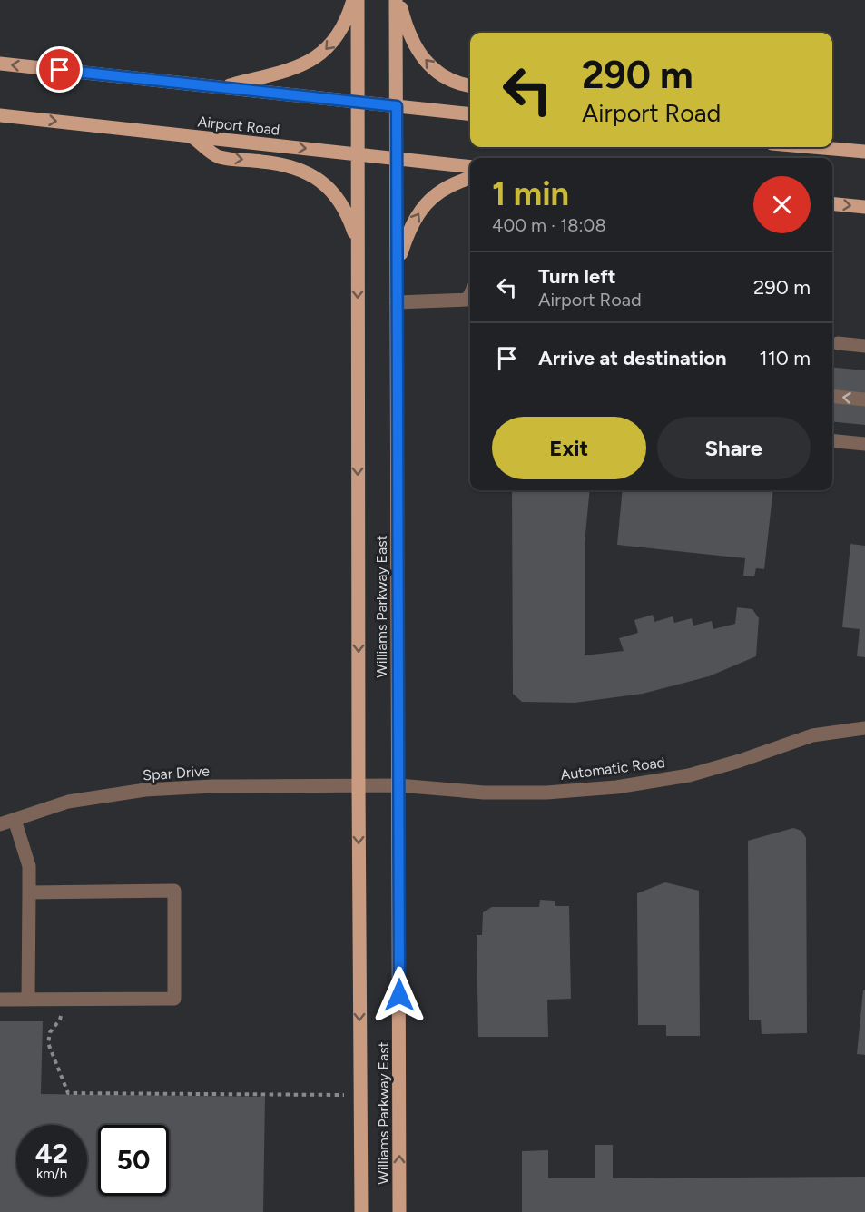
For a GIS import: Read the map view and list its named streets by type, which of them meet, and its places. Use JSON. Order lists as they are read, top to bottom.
{
  "streets": {
    "main road": ["Airport Road", "Williams Parkway East"],
    "street": ["Automatic Road", "Spar Drive"]
  },
  "crossings": [
    ["Airport Road", "Williams Parkway East"],
    ["Williams Parkway East", "Automatic Road"],
    ["Williams Parkway East", "Spar Drive"],
    ["Automatic Road", "Spar Drive"]
  ],
  "page": {
    "turn": ["290 m", "Airport Road"],
    "heading": ["1 min", "400 m · 18:08"],
    "list": [
      {
        "name": "Turn left",
        "note": "Airport Road",
        "value": "290 m"
      },
      {
        "name": "Arrive at destination",
        "value": "110 m"
      }
    ],
    "buttons": ["Exit", "Share"],
    "speed": "42 km/h",
    "limit": "50"
  }
}
